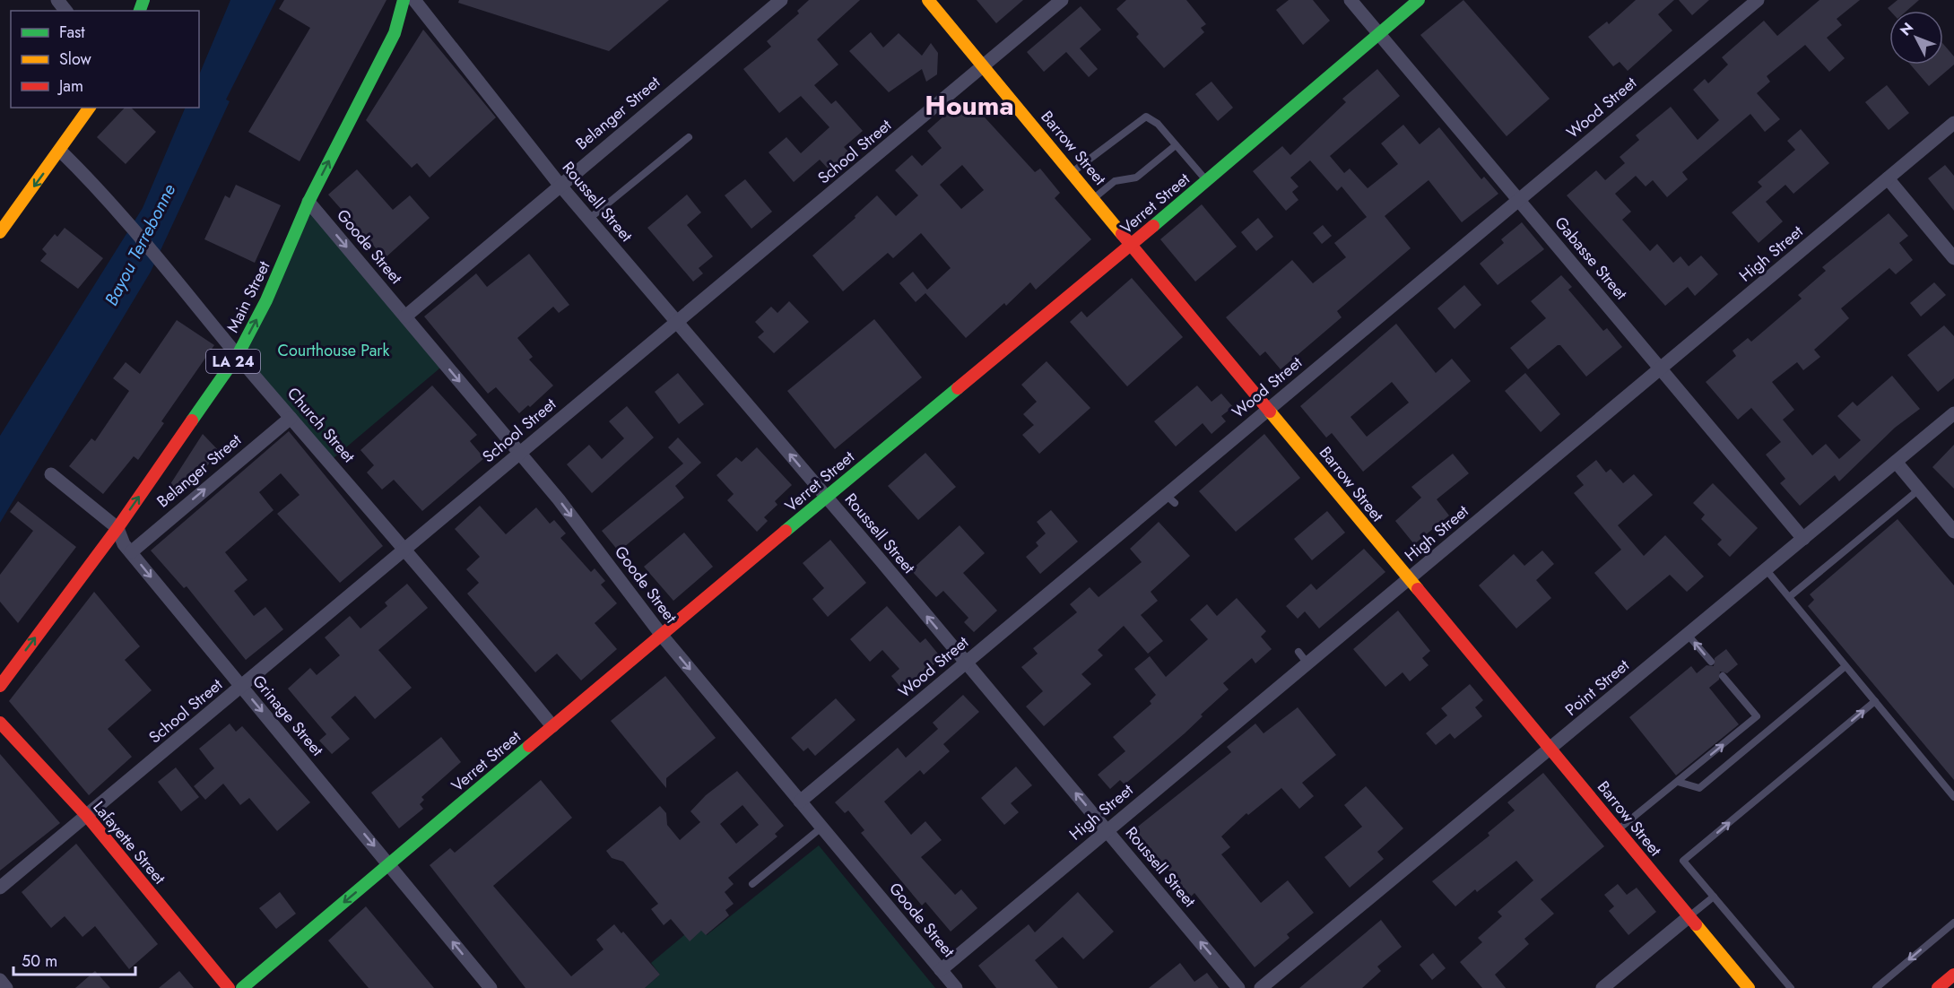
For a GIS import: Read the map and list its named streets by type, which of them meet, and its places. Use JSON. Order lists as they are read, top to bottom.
{
  "streets": {
    "main road": [
      "Barrow Street",
      "Verret Street",
      "Main Street",
      "LA 24",
      "Lafayette Street"
    ],
    "street": [
      "Wood Street",
      "Belanger Street",
      "School Street",
      "Roussell Street",
      "Goode Street",
      "High Street",
      "Gabasse Street",
      "Church Street",
      "Point Street",
      "Grinage Street"
    ]
  },
  "crossings": [
    ["Wood Street", "Barrow Street"],
    ["Wood Street", "Roussell Street"],
    ["Wood Street", "Goode Street"],
    ["Wood Street", "Gabasse Street"],
    ["Belanger Street", "Roussell Street"],
    ["Belanger Street", "Goode Street"],
    ["Belanger Street", "Church Street"],
    ["Belanger Street", "Grinage Street"],
    ["Barrow Street", "School Street"],
    ["Barrow Street", "Verret Street"],
    ["Barrow Street", "High Street"],
    ["Barrow Street", "Point Street"],
    ["School Street", "Roussell Street"],
    ["School Street", "Goode Street"],
    ["School Street", "Church Street"],
    ["School Street", "Grinage Street"],
    ["School Street", "Lafayette Street"],
    ["Roussell Street", "Verret Street"],
    ["Roussell Street", "High Street"],
    ["Verret Street", "Goode Street"],
    ["Verret Street", "Gabasse Street"],
    ["Verret Street", "Church Street"],
    ["Verret Street", "Grinage Street"],
    ["Goode Street", "High Street"],
    ["Goode Street", "Main Street"],
    ["High Street", "Gabasse Street"],
    ["Gabasse Street", "Point Street"],
    ["Main Street", "Church Street"],
    ["Main Street", "Grinage Street"]
  ],
  "one_way": ["Roussell Street", "Goode Street", "Main Street"],
  "districts": ["Houma"],
  "water": ["Bayou Terrebonne"],
  "parks": ["Courthouse Park"],
  "legend": ["Fast", "Slow", "Jam"],
  "scale_bar": "50 m",
  "north": "top left"
}
